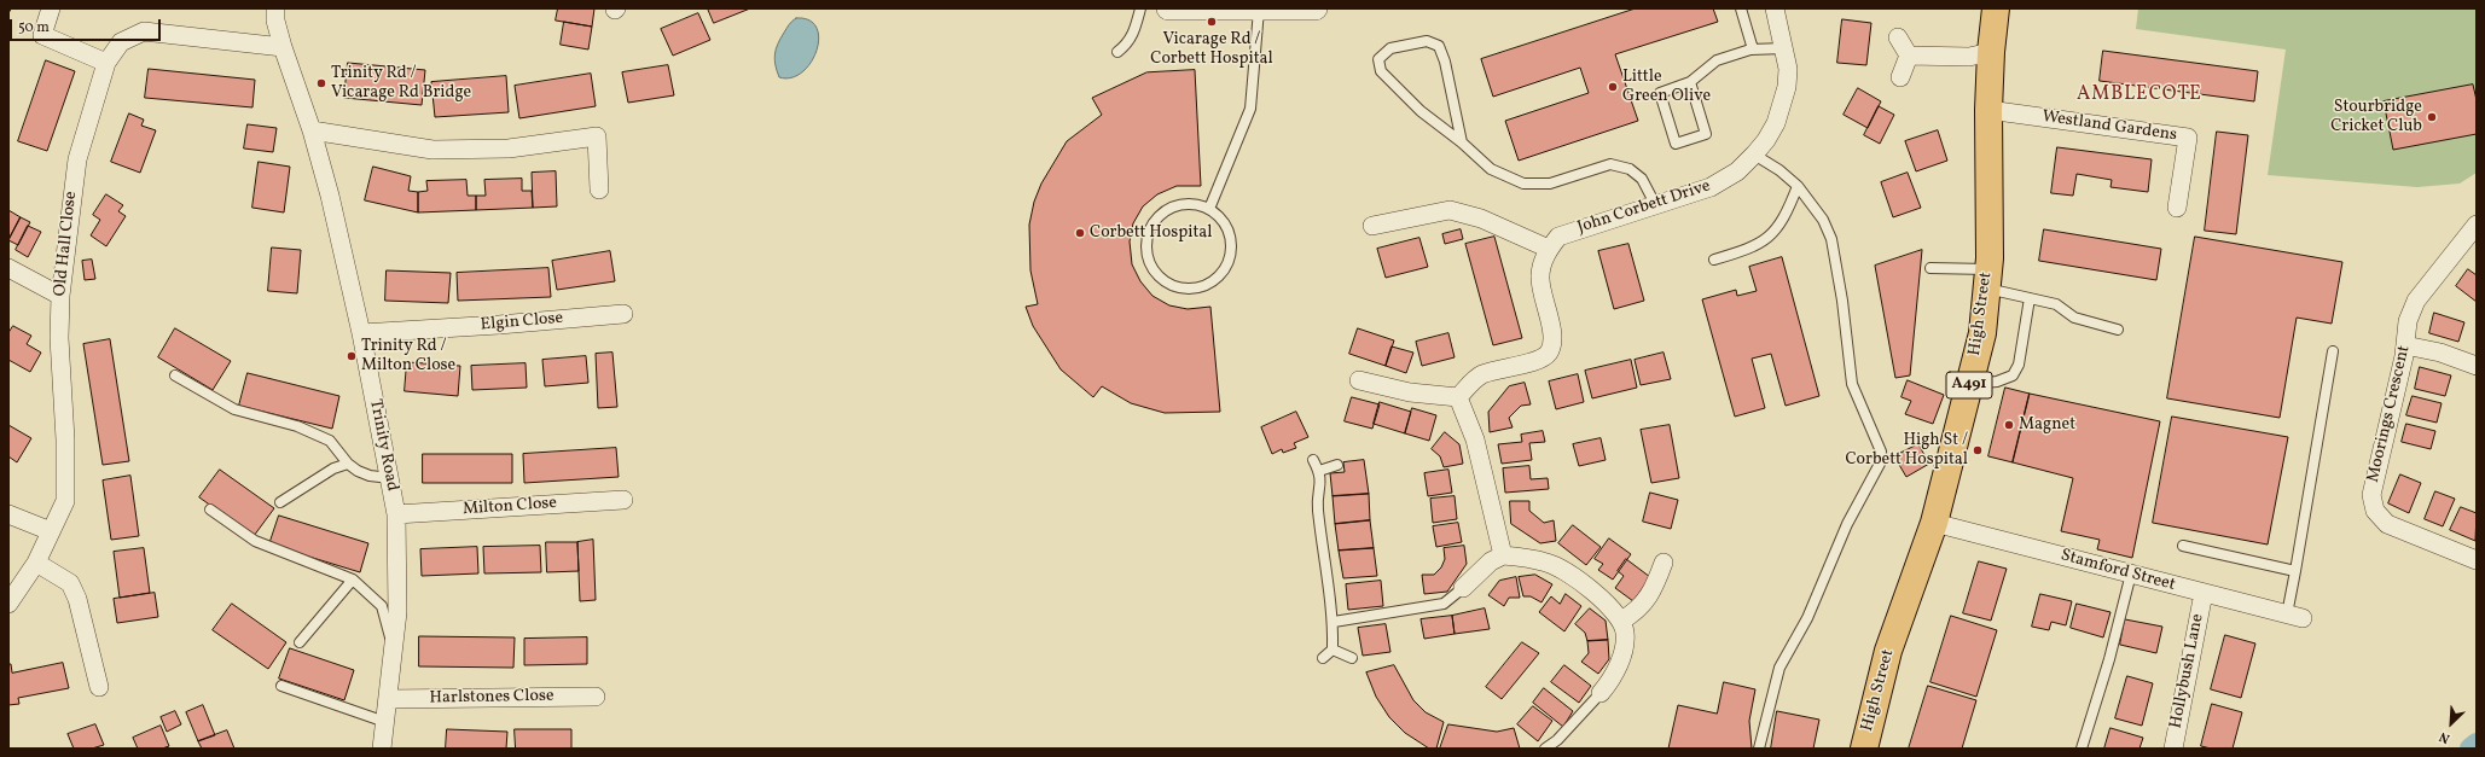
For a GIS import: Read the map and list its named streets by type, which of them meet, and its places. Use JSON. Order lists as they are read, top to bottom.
{
  "streets": {
    "highway": ["High Street", "A491"],
    "street": [
      "Westland Gardens",
      "John Corbett Drive",
      "Old Hall Close",
      "Elgin Close",
      "Moorings Crescent",
      "Trinity Road",
      "Milton Close",
      "Stamford Street",
      "Hollybush Lane",
      "Harlstones Close"
    ]
  },
  "crossings": [
    ["Westland Gardens", "High Street"],
    ["Old Hall Close", "Trinity Road"],
    ["High Street", "Stamford Street"],
    ["Elgin Close", "Trinity Road"],
    ["Trinity Road", "Milton Close"],
    ["Trinity Road", "Harlstones Close"],
    ["Stamford Street", "Hollybush Lane"]
  ],
  "districts": ["AMBLECOTE"],
  "places": [
    "Vicarage Rd / Corbett Hospital",
    "Trinity Rd / Vicarage Rd Bridge",
    "Little Green Olive",
    "Stourbridge Cricket Club",
    "Corbett Hospital",
    "Trinity Rd / Milton Close",
    "Magnet",
    "High St / Corbett Hospital"
  ],
  "scale_bar": "50 m",
  "north": "bottom left"
}
